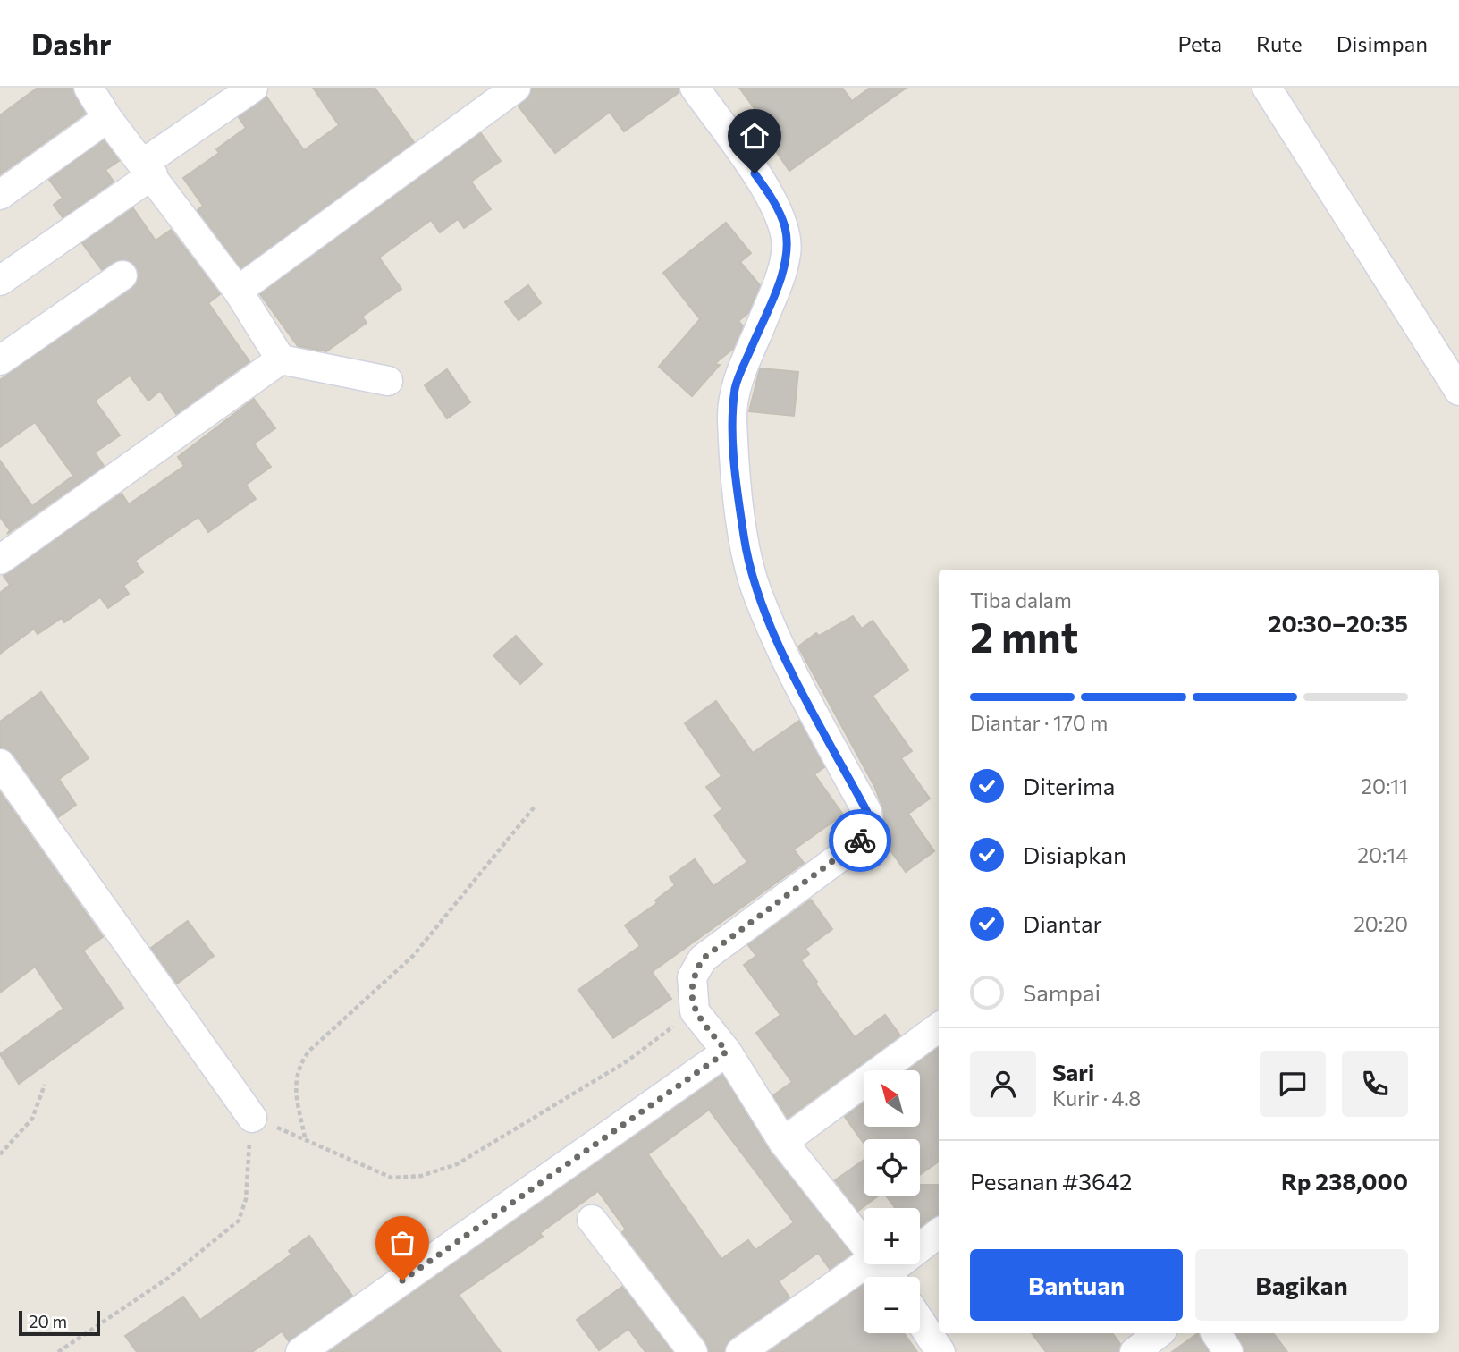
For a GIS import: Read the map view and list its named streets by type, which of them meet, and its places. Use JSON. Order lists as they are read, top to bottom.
{
  "scale_bar": "20 m",
  "north": "top left",
  "page": {
    "header": "Dashr",
    "nav": ["Peta", "Rute", "Disimpan"],
    "heading": ["2 mnt", "Tiba dalam", "20:30–20:35"],
    "panel": [
      "Sari",
      "Kurir · 4.8",
      "Pesanan #3642",
      "Rp 238,000"
    ],
    "bar": "Diantar · 170 m",
    "list": [
      ["Diterima", "20:11"],
      ["Disiapkan", "20:14"],
      ["Diantar", "20:20"],
      "Sampai"
    ],
    "map_buttons": ["+", "−"],
    "buttons": ["Bantuan", "Bagikan"],
    "scale": "20 m"
  }
}
